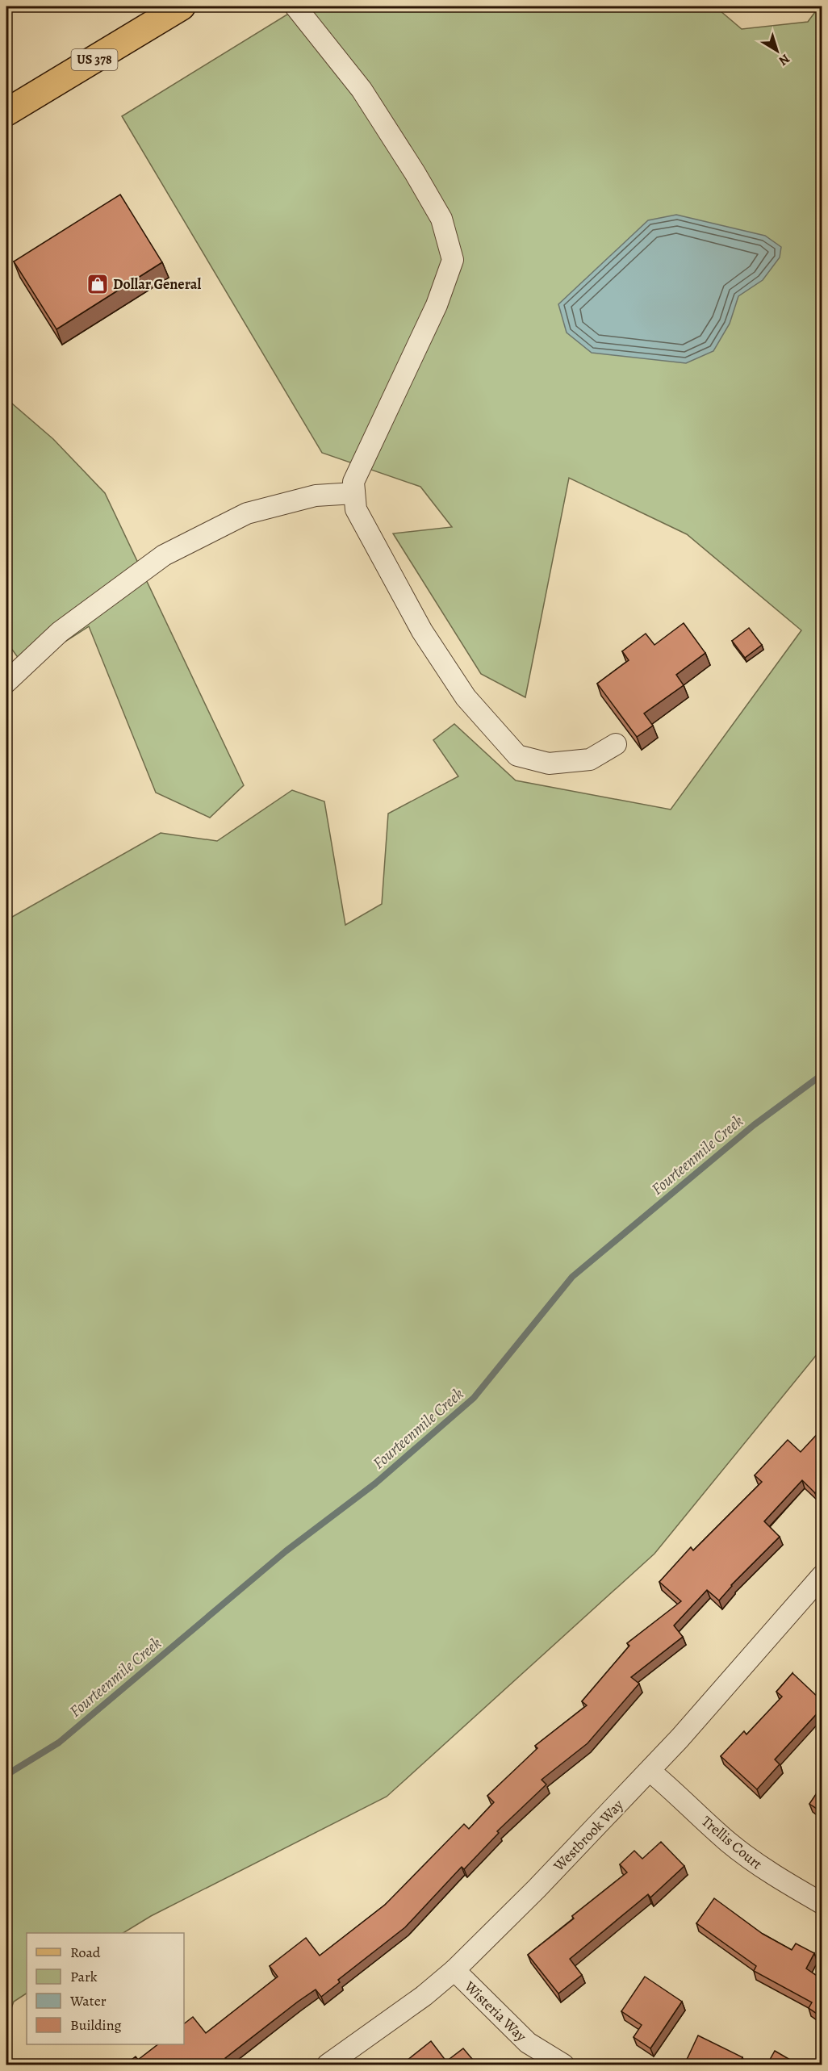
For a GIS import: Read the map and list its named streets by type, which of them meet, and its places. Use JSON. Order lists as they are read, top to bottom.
{
  "streets": {
    "main road": ["US 378"],
    "street": ["Westbrook Way", "Trellis Court", "Wisteria Way"]
  },
  "crossings": [
    ["Westbrook Way", "Trellis Court"],
    ["Westbrook Way", "Wisteria Way"]
  ],
  "water": ["Fourteenmile Creek"],
  "places": {
    "shop": ["Dollar General"]
  },
  "legend": [
    "Road",
    "Park",
    "Water",
    "Building"
  ],
  "north": "bottom right"
}
